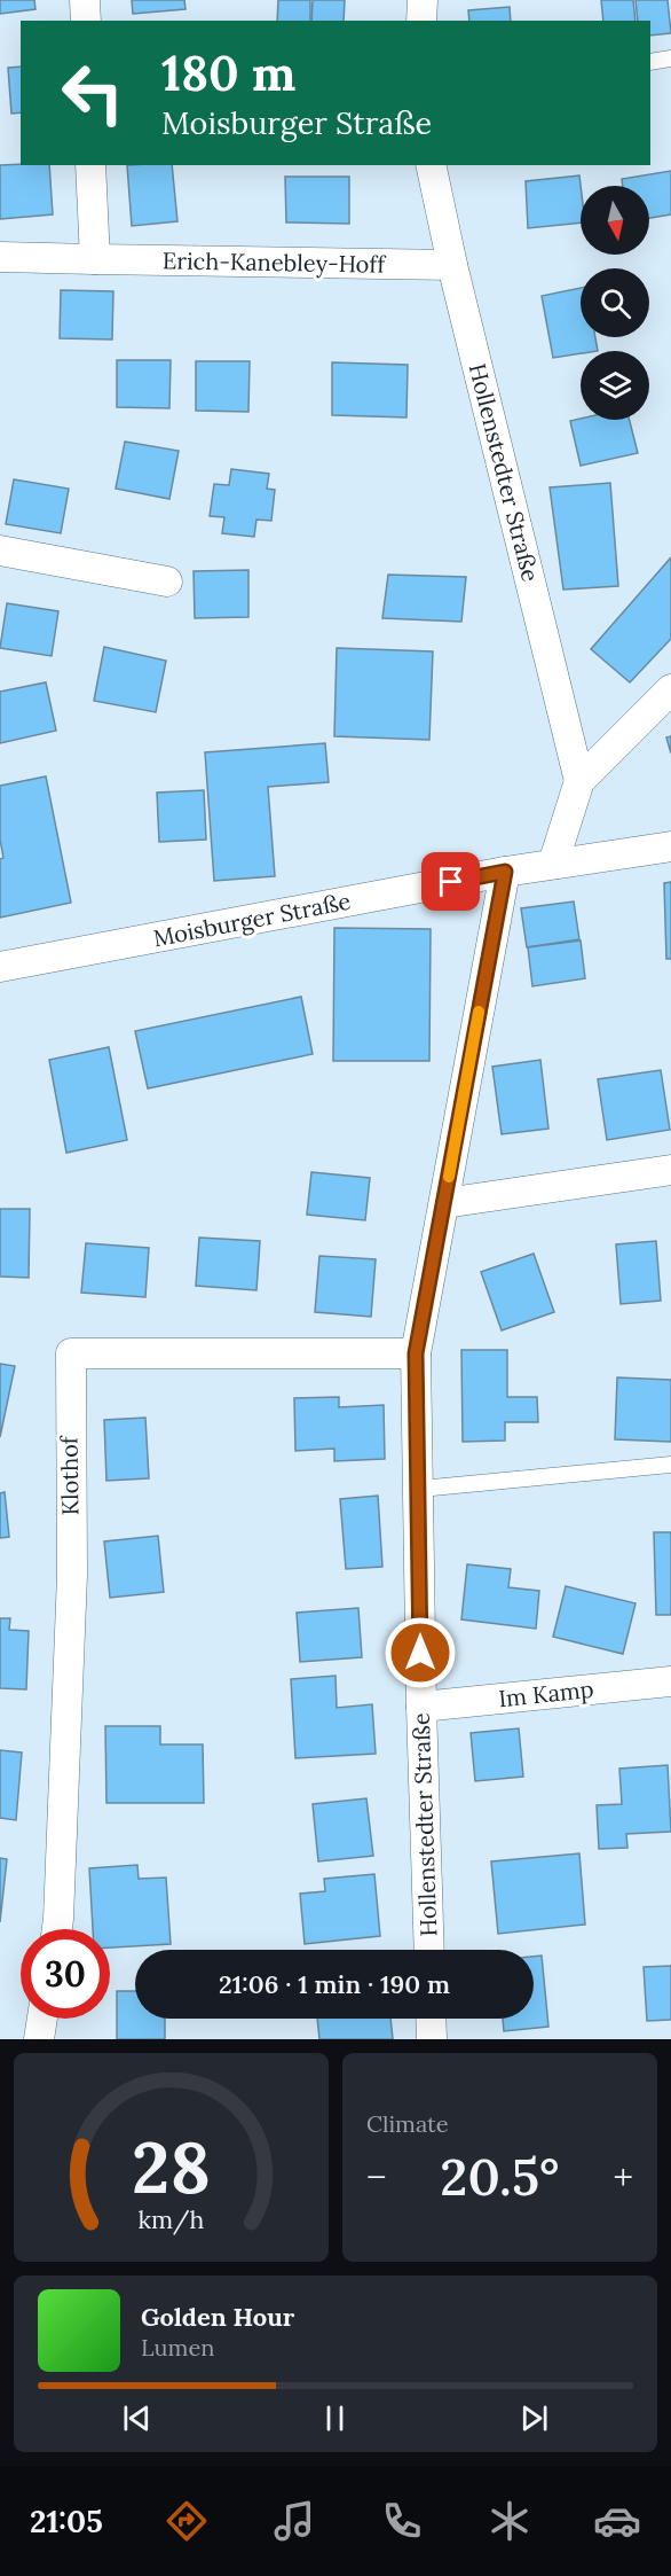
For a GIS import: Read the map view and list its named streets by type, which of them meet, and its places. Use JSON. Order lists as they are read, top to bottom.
{
  "streets": {
    "street": [
      "Erich-Kanebley-Hoff",
      "Hollenstedter Straße",
      "Moisburger Straße",
      "Klothof",
      "Im Kamp"
    ]
  },
  "crossings": [
    ["Erich-Kanebley-Hoff", "Hollenstedter Straße"],
    ["Hollenstedter Straße", "Moisburger Straße"],
    ["Hollenstedter Straße", "Klothof"],
    ["Hollenstedter Straße", "Im Kamp"]
  ],
  "north": "bottom",
  "page": {
    "turn": ["180 m", "Moisburger Straße"],
    "limit": "30",
    "trip": "21:06 · 1 min · 190 m",
    "tile": "Climate",
    "heat": ["−", "20.5°", "+"],
    "song": ["Golden Hour", "Lumen"],
    "tabs": "21:05",
    "gauge": ["28", "km/h"]
  }
}
